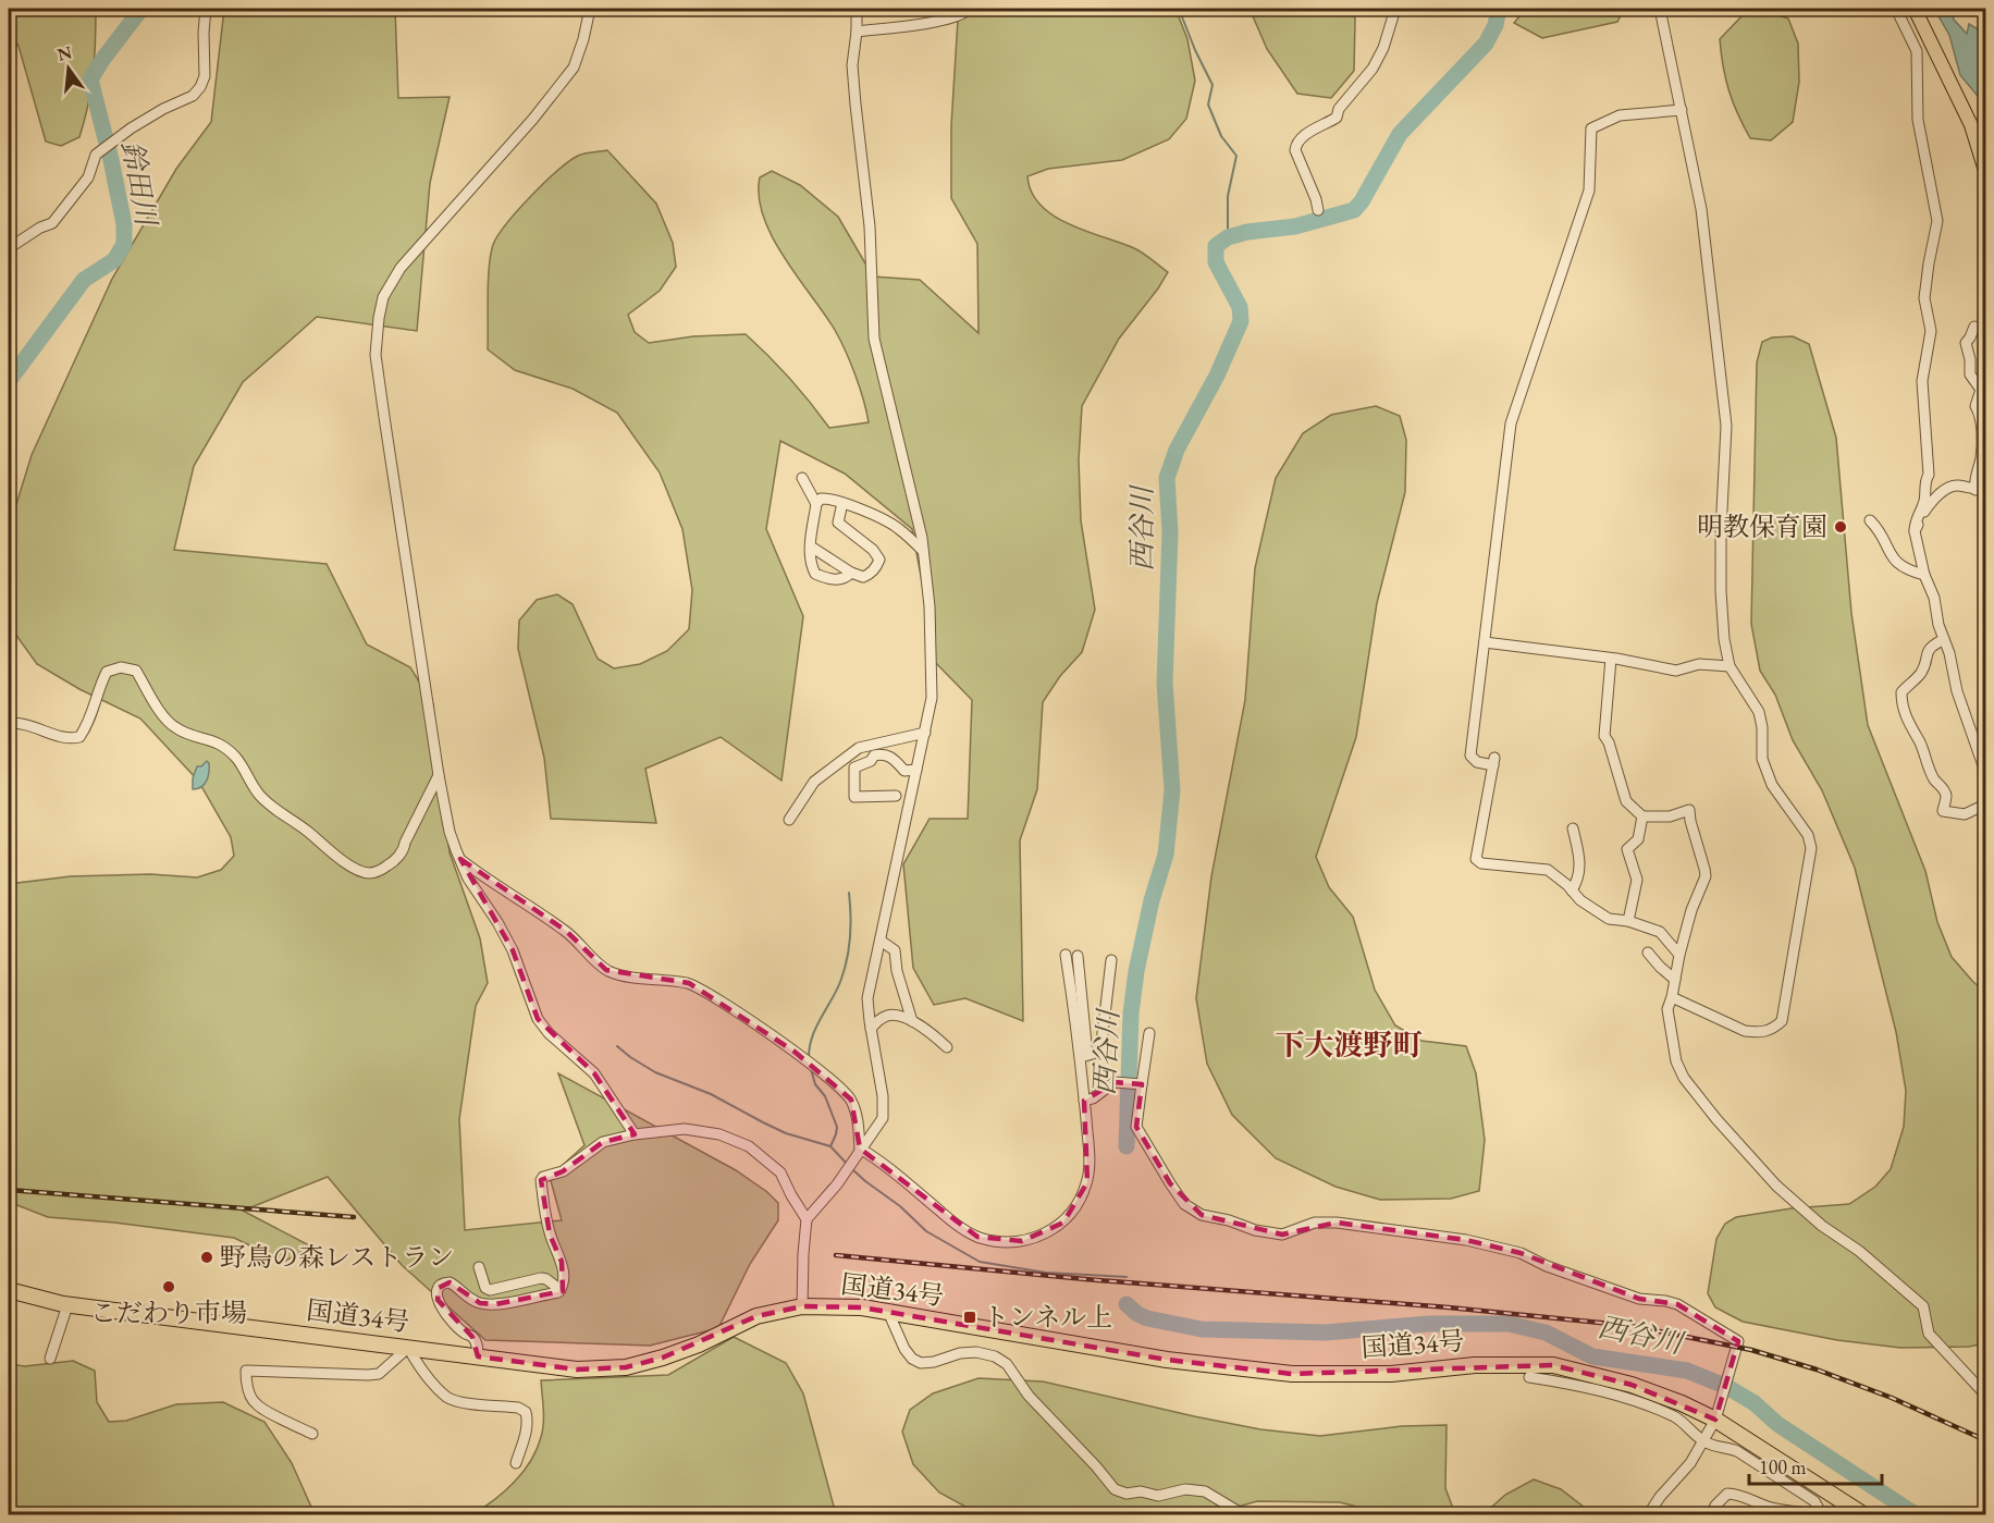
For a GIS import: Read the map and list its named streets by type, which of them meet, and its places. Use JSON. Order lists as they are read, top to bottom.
{
  "streets": {
    "highway": ["国道34号"]
  },
  "districts": ["下大渡野町"],
  "water": ["鈴田川", "西谷川"],
  "places": {
    "other": ["明教保育園", "野鳥の森レストラン", "こだわり市場"],
    "transit": ["トンネル上"]
  },
  "scale_bar": "100 m",
  "north": "top"
}
